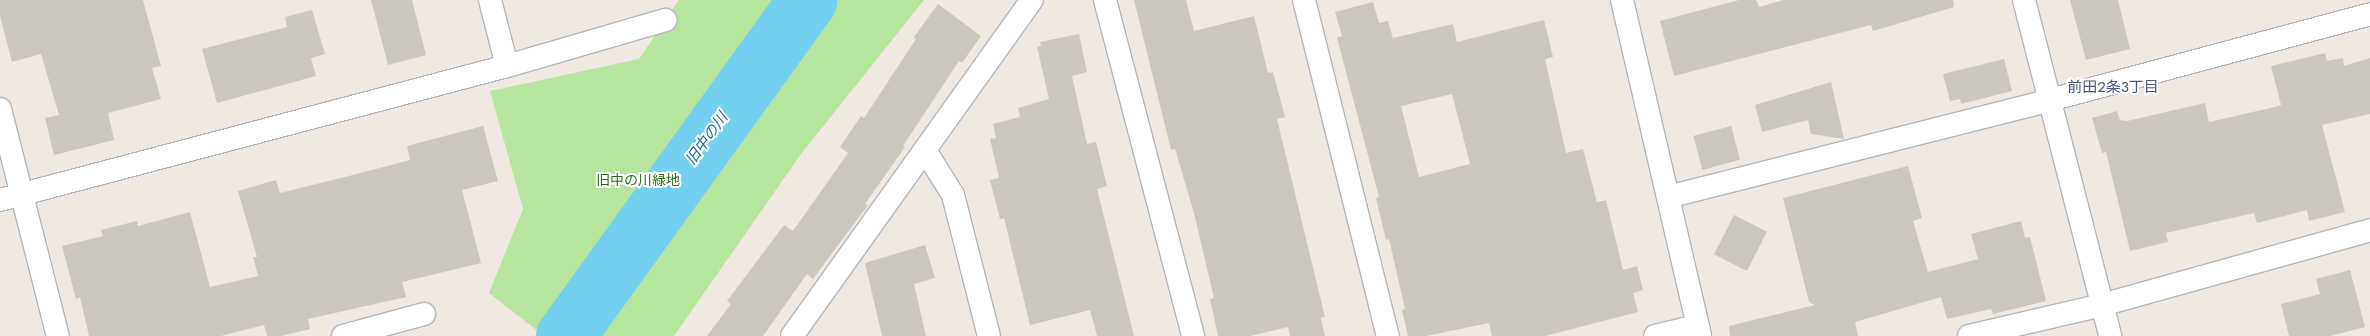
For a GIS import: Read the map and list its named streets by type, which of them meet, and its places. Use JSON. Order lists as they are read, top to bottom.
{
  "districts": ["前田2条3丁目"],
  "water": ["旧中の川"],
  "parks": ["旧中の川緑地"]
}
